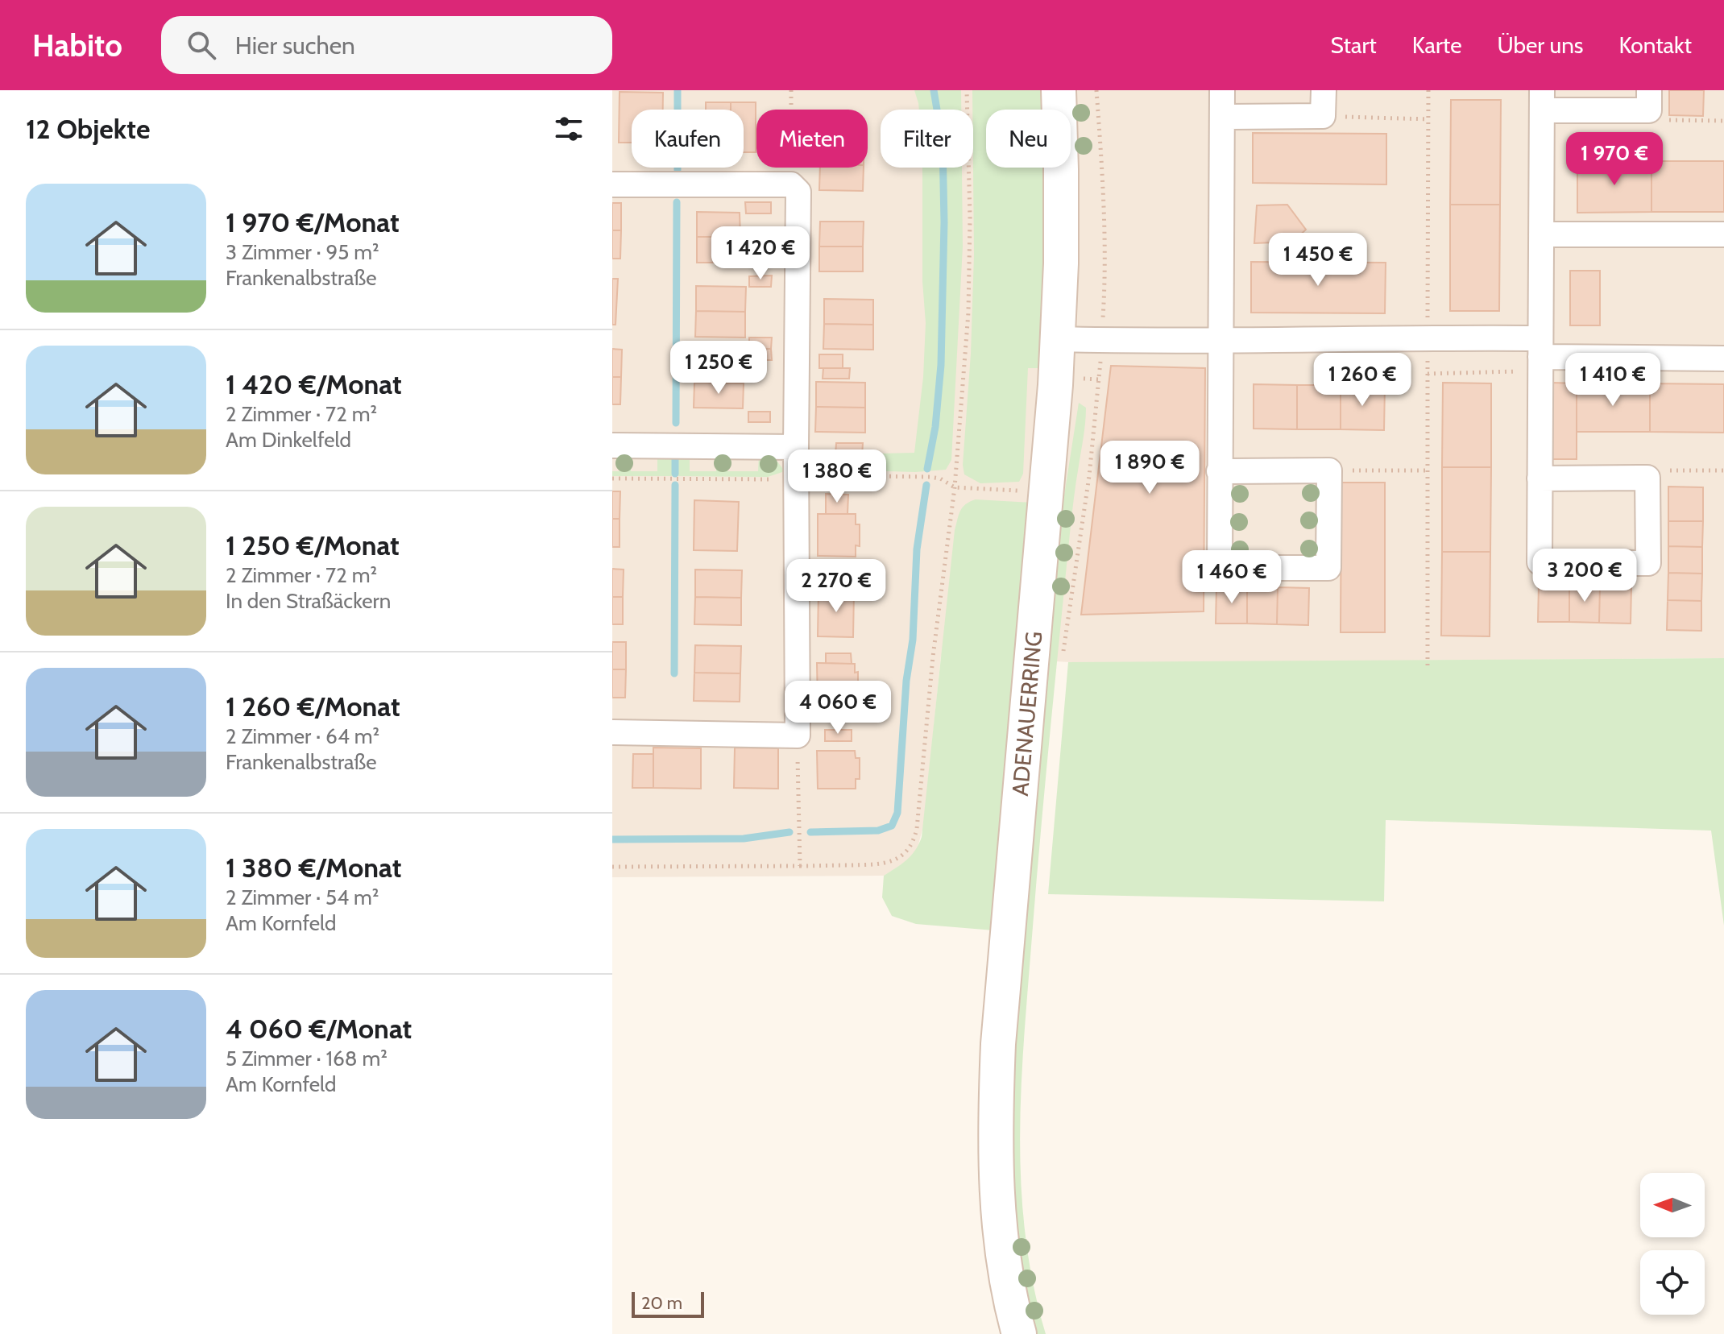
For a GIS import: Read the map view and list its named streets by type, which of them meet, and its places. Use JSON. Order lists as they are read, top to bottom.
{
  "streets": {
    "main road": ["ADENAUERRING"]
  },
  "scale_bar": "20 m",
  "north": "left",
  "page": {
    "header": "Habito",
    "search": "Hier suchen",
    "nav": [
      "Start",
      "Karte",
      "Über uns",
      "Kontakt"
    ],
    "heading": "12 Objekte",
    "chip": [
      "Kaufen",
      "Mieten",
      "Filter",
      "Neu"
    ],
    "price": [
      "1 970 €",
      "1 420 €",
      "1 450 €",
      "1 250 €",
      "1 260 €",
      "1 410 €",
      "1 890 €",
      "1 380 €",
      "3 200 €",
      "1 460 €",
      "2 270 €",
      "4 060 €"
    ],
    "list": [
      {
        "name": "1 970 €/Monat",
        "note": "3 Zimmer · 95 m² · Frankenalbstraße"
      },
      {
        "name": "1 420 €/Monat",
        "note": "2 Zimmer · 72 m² · Am Dinkelfeld"
      },
      {
        "name": "1 250 €/Monat",
        "note": "2 Zimmer · 72 m² · In den Straßäckern"
      },
      {
        "name": "1 260 €/Monat",
        "note": "2 Zimmer · 64 m² · Frankenalbstraße"
      },
      {
        "name": "1 380 €/Monat",
        "note": "2 Zimmer · 54 m² · Am Kornfeld"
      },
      {
        "name": "4 060 €/Monat",
        "note": "5 Zimmer · 168 m² · Am Kornfeld"
      }
    ],
    "scale": "20 m"
  }
}
